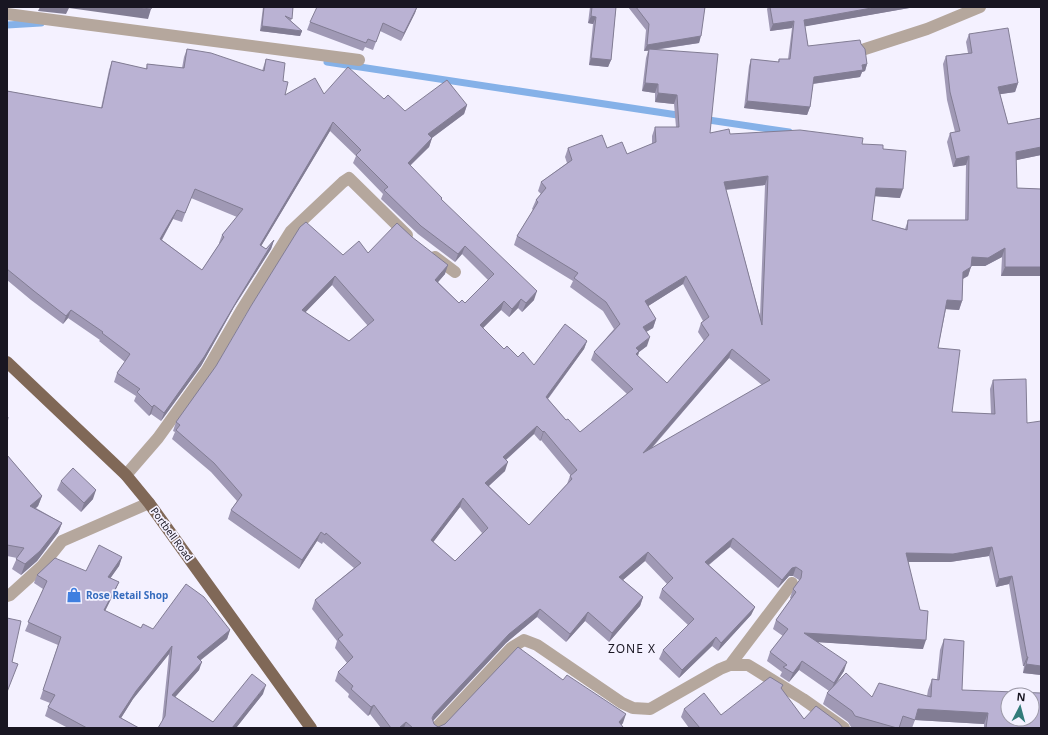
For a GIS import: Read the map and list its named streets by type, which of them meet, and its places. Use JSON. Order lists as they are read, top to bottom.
{
  "streets": {
    "main road": ["Portbell Road"]
  },
  "districts": ["ZONE X"],
  "places": {
    "shop": ["Rose Retail Shop"]
  },
  "north": "top"
}
